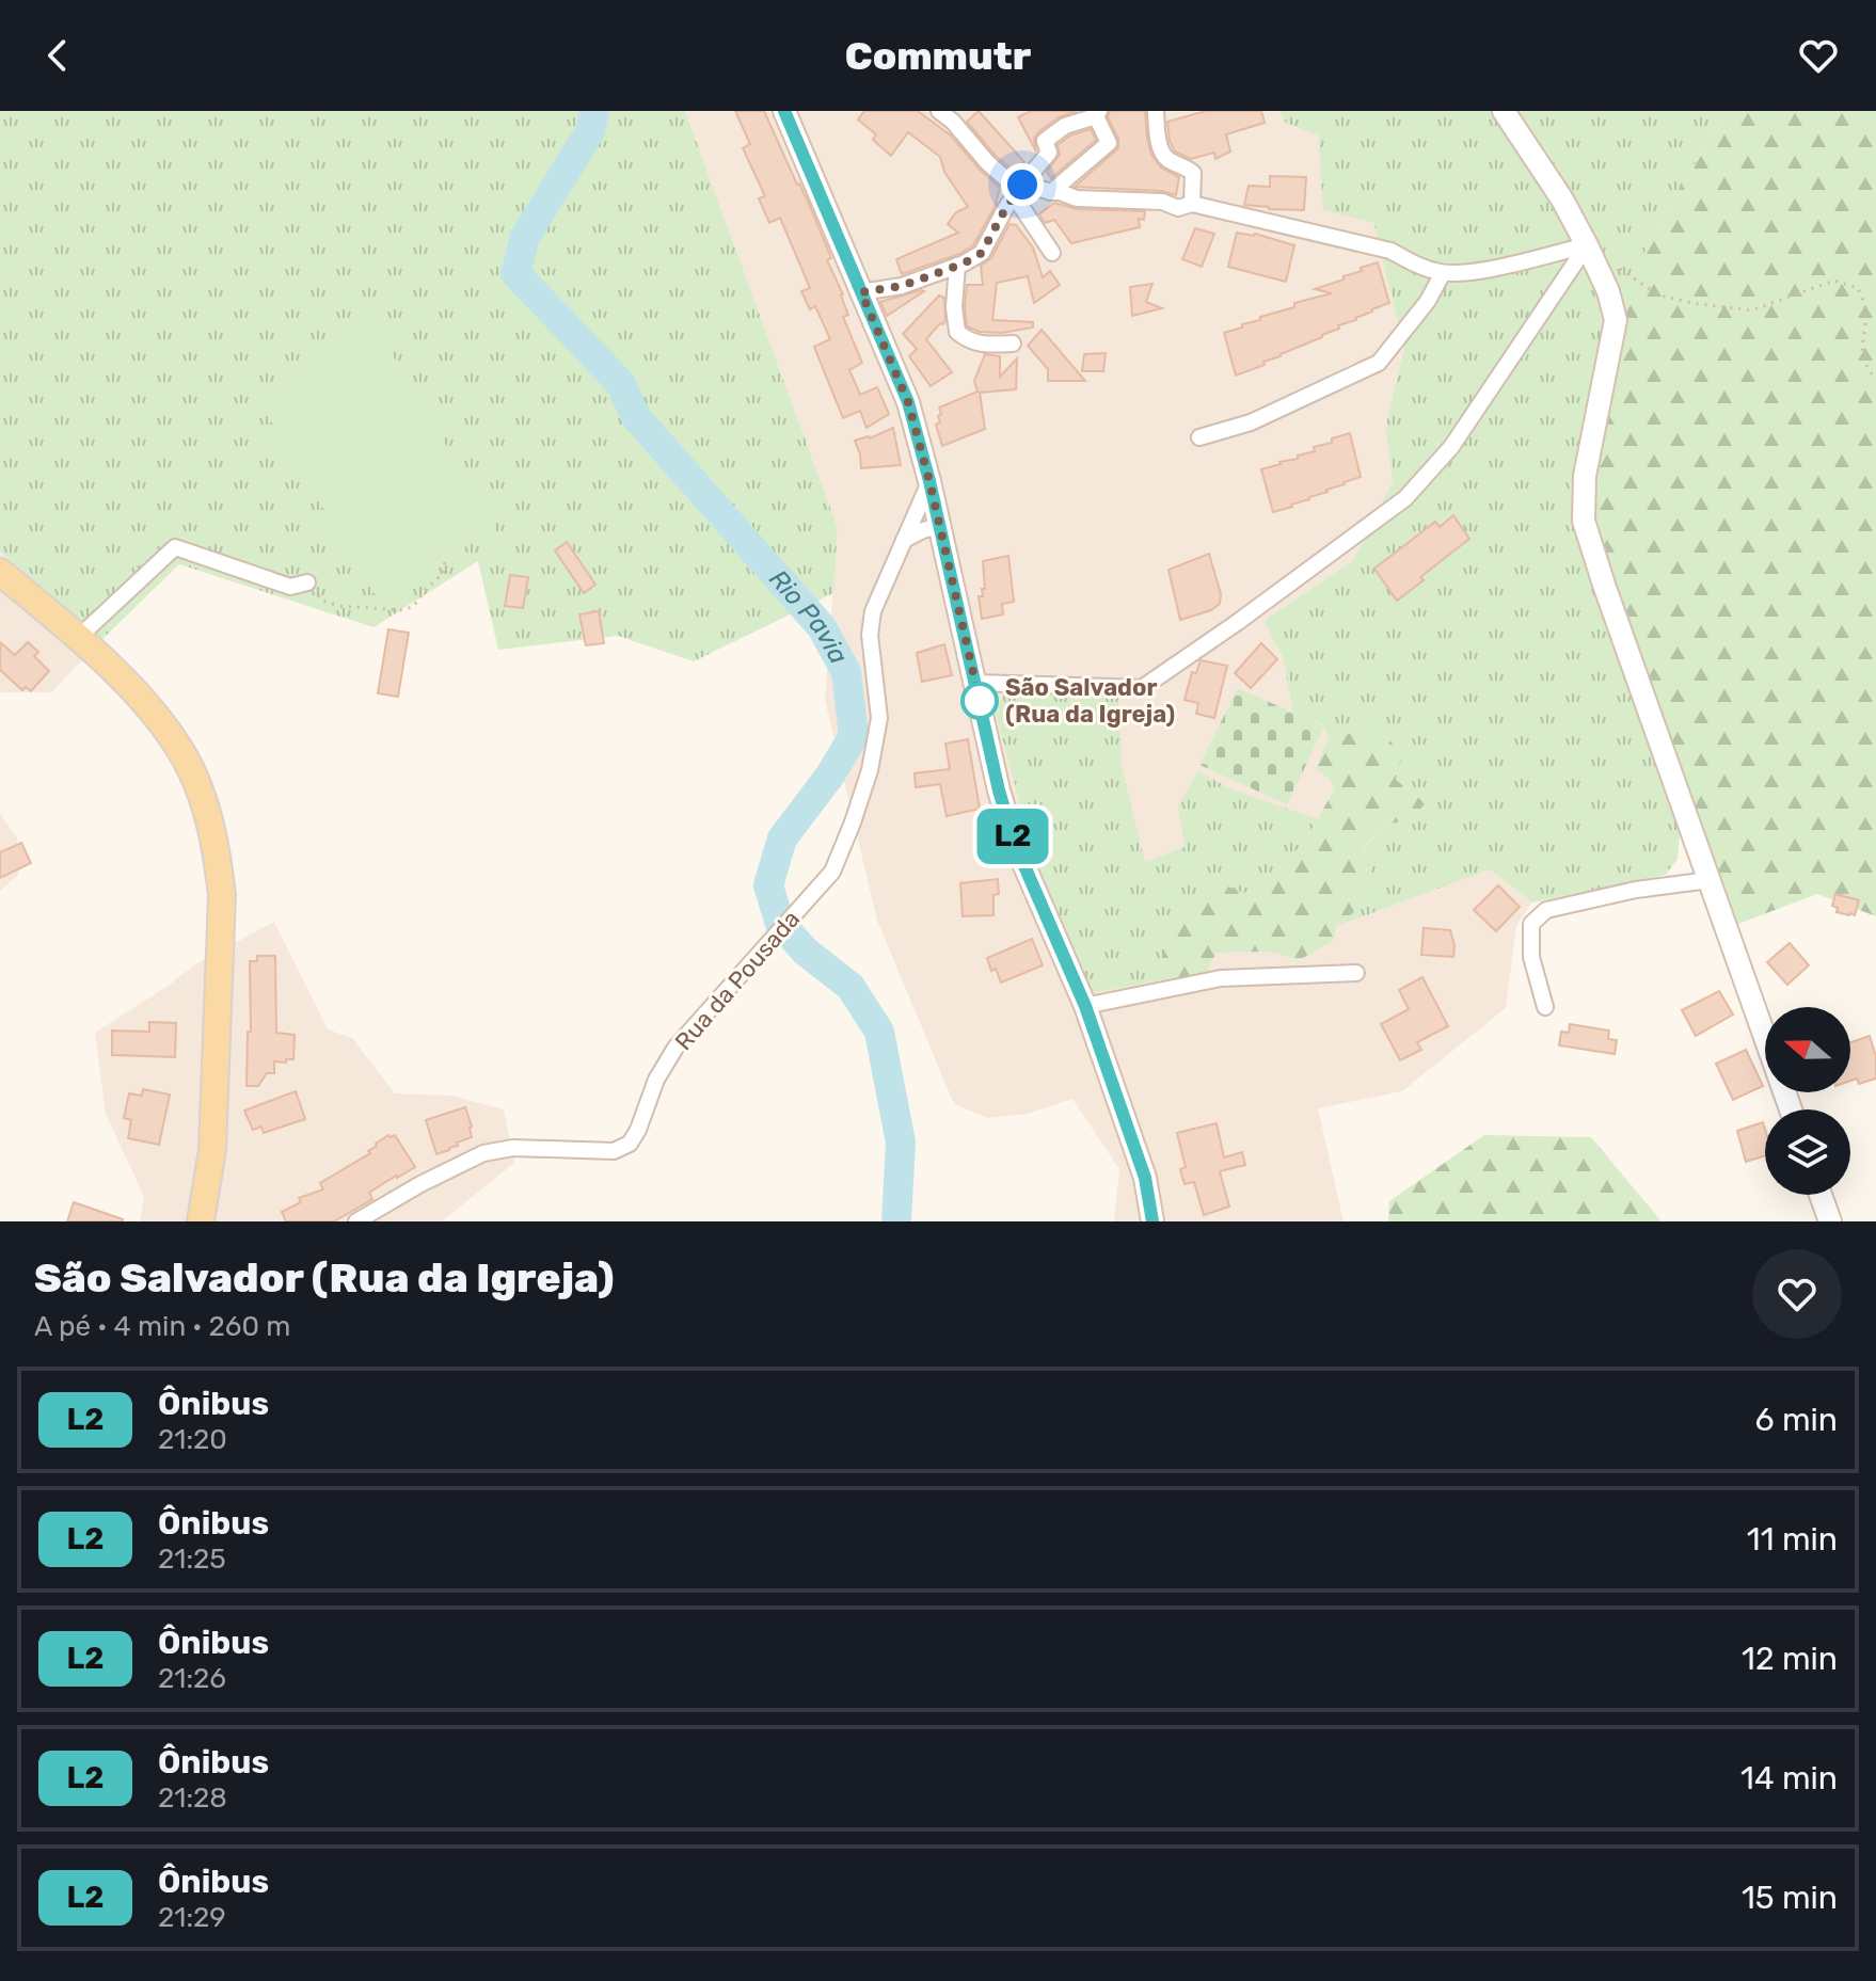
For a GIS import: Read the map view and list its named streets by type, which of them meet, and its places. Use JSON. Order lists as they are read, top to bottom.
{
  "streets": {
    "street": ["Rua da Pousada"]
  },
  "water": ["Rio Pavia"],
  "places": ["São Salvador (Rua da Igreja)"],
  "lines": ["bus line L2"],
  "north": "left",
  "page": {
    "header": "Commutr",
    "on_map": "L2",
    "heading": ["São Salvador (Rua da Igreja)", "A pé · 4 min · 260 m"],
    "list": [
      {
        "mark": "L2",
        "name": "Ônibus",
        "note": "21:20",
        "value": "6 min"
      },
      {
        "mark": "L2",
        "name": "Ônibus",
        "note": "21:25",
        "value": "11 min"
      },
      {
        "mark": "L2",
        "name": "Ônibus",
        "note": "21:26",
        "value": "12 min"
      },
      {
        "mark": "L2",
        "name": "Ônibus",
        "note": "21:28",
        "value": "14 min"
      },
      {
        "mark": "L2",
        "name": "Ônibus",
        "note": "21:29",
        "value": "15 min"
      }
    ]
  }
}
